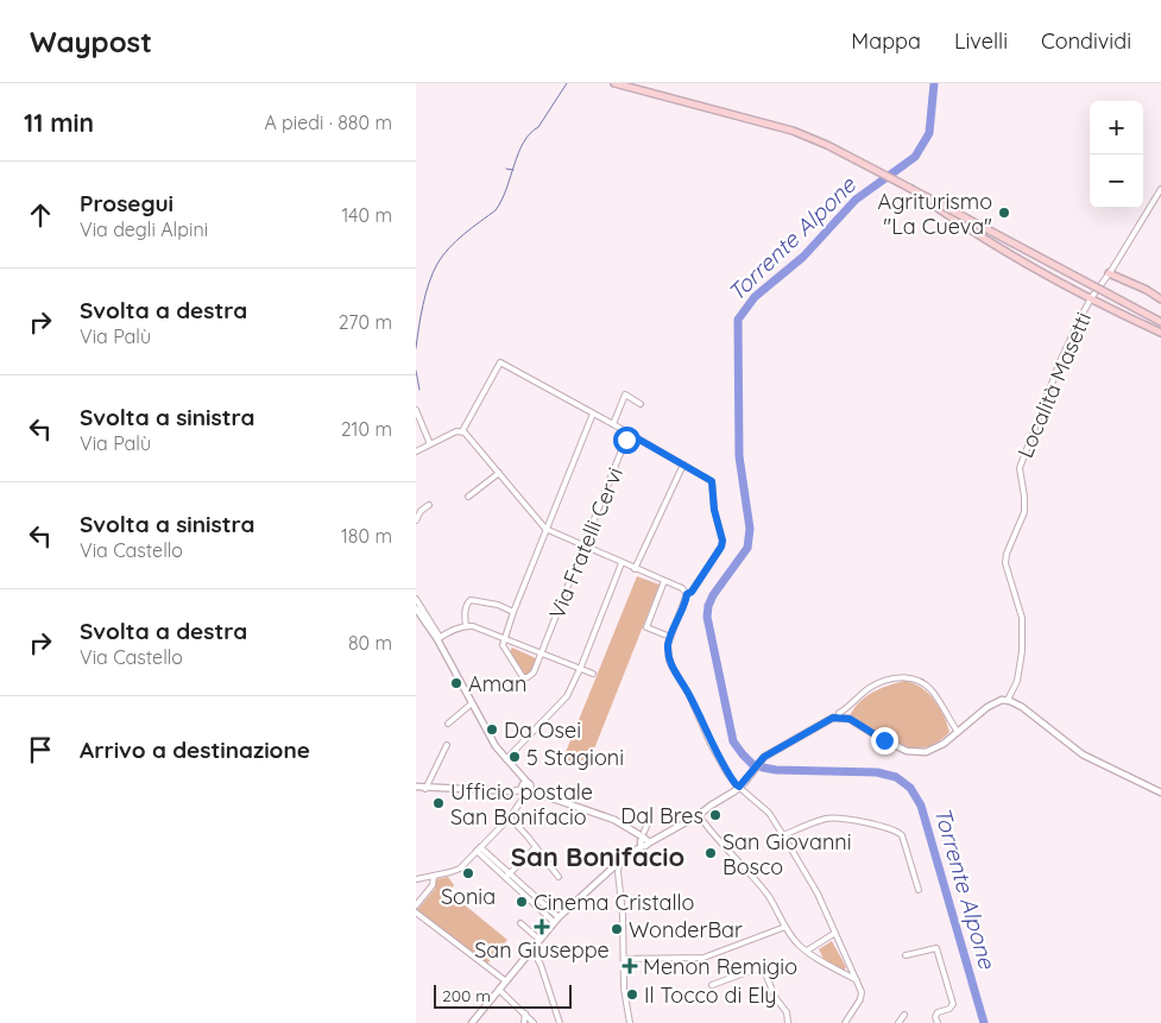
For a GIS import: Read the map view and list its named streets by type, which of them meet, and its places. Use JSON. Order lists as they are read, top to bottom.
{
  "streets": {
    "street": ["Località Masetti", "Via Fratelli Cervi"]
  },
  "districts": ["San Bonifacio"],
  "water": ["Torrente Alpone"],
  "places": {
    "other": [
      "Agriturismo \"La Cueva\"",
      "Aman",
      "Da Osei",
      "5 Stagioni",
      "Ufficio postale San Bonifacio",
      "Dal Bres",
      "San Giovanni Bosco",
      "Sonia",
      "Cinema Cristallo",
      "WonderBar",
      "Il Tocco di Ely"
    ],
    "health": ["San Giuseppe", "Menon Remigio"]
  },
  "scale_bar": "200 m",
  "page": {
    "header": "Waypost",
    "nav": ["Mappa", "Livelli", "Condividi"],
    "heading": ["11 min", "A piedi · 880 m"],
    "map_buttons": ["+", "−"],
    "list": [
      ["Prosegui", "Via degli Alpini", "140 m"],
      ["Svolta a destra", "Via Palù", "270 m"],
      ["Svolta a sinistra", "Via Palù", "210 m"],
      ["Svolta a sinistra", "Via Castello", "180 m"],
      ["Svolta a destra", "Via Castello", "80 m"],
      "Arrivo a destinazione"
    ],
    "scale": "200 m"
  }
}
